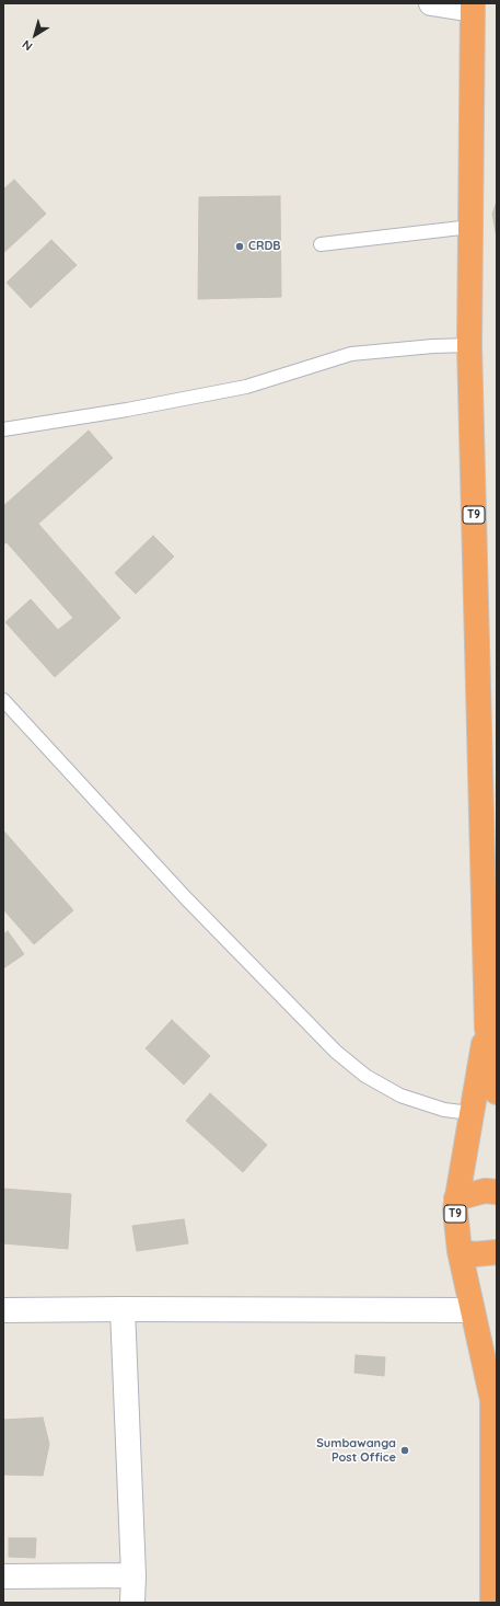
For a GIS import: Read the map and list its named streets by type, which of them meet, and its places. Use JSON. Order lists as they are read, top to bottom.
{
  "streets": {
    "highway": ["T9"]
  },
  "places": ["CRDB", "Sumbawanga Post Office"],
  "north": "bottom left"
}
